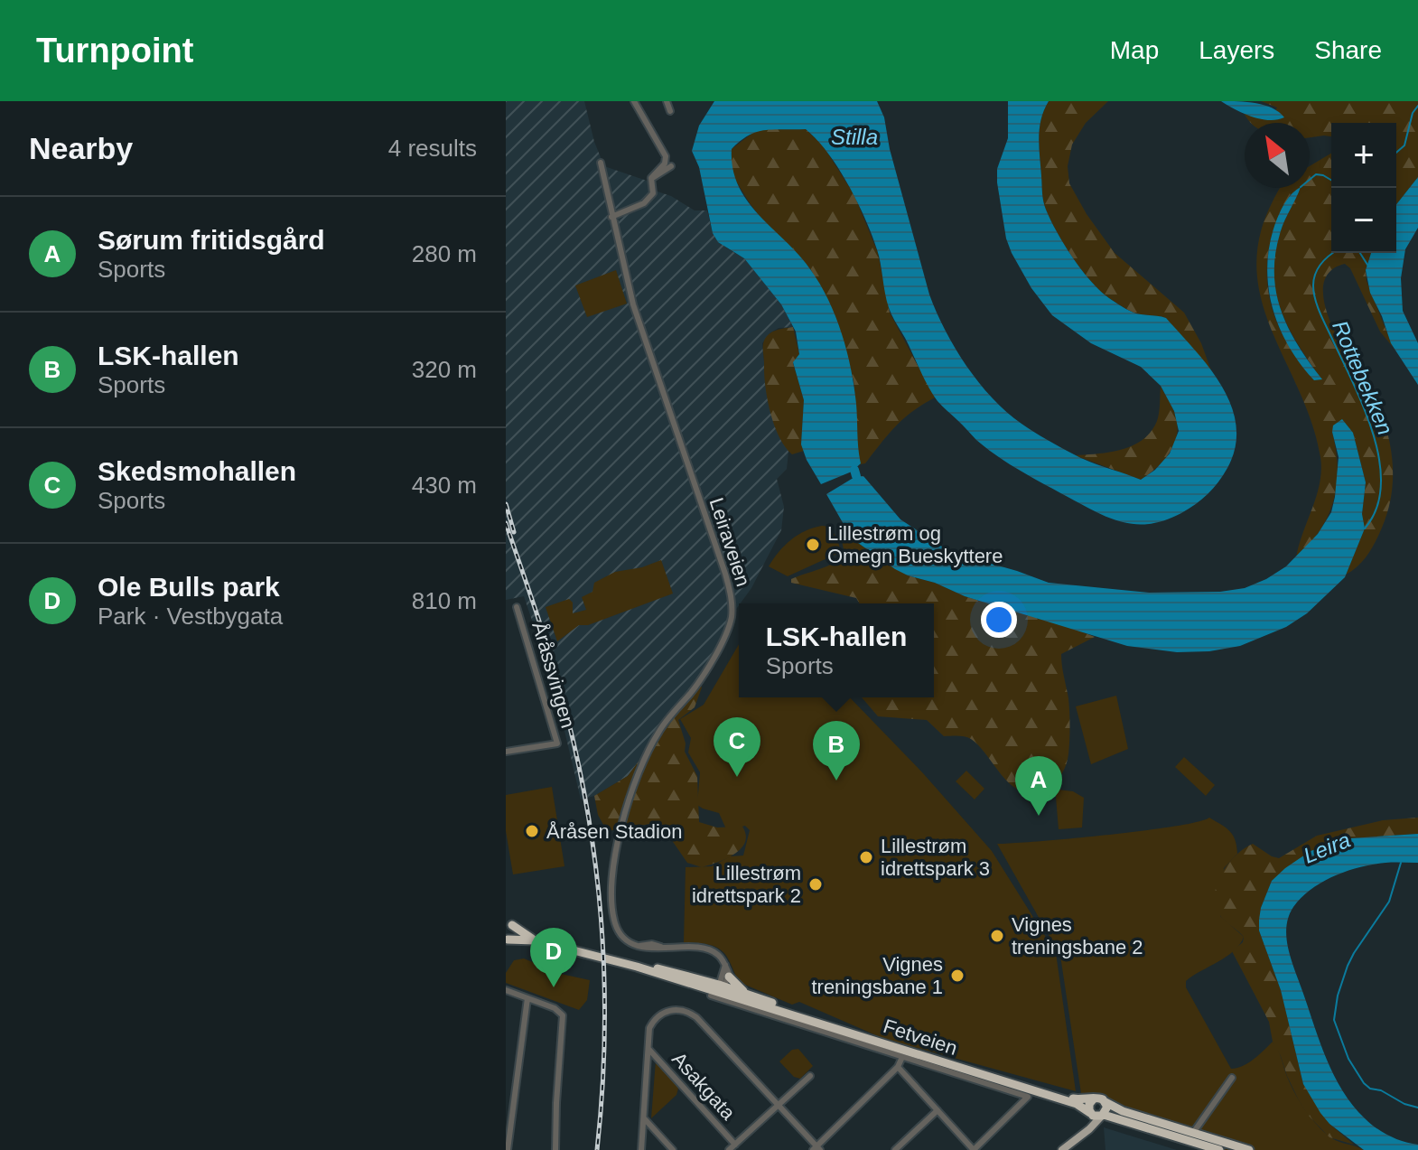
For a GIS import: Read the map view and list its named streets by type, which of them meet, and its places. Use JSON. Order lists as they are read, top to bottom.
{
  "streets": {
    "highway": ["Fetveien"],
    "street": ["Leiraveien", "Åråssvingen", "Asakgata"]
  },
  "water": ["Stilla", "Rottebekken", "Leira"],
  "places": [
    "Lillestrøm og Omegn Bueskyttere",
    "Åråsen Stadion",
    "Lillestrøm idrettspark 3",
    "Lillestrøm idrettspark 2",
    "Vignes treningsbane 2",
    "Vignes treningsbane 1"
  ],
  "north": "top left",
  "page": {
    "header": "Turnpoint",
    "nav": ["Map", "Layers", "Share"],
    "heading": ["Nearby", "4 results"],
    "map_buttons": ["+", "−"],
    "list": [
      {
        "mark": "A",
        "name": "Sørum fritidsgård",
        "note": "Sports",
        "value": "280 m"
      },
      {
        "mark": "B",
        "name": "LSK-hallen",
        "note": "Sports",
        "value": "320 m"
      },
      {
        "mark": "C",
        "name": "Skedsmohallen",
        "note": "Sports",
        "value": "430 m"
      },
      {
        "mark": "D",
        "name": "Ole Bulls park",
        "note": "Park · Vestbygata",
        "value": "810 m"
      }
    ],
    "popup": ["LSK-hallen", "Sports"],
    "pins": [
      "C",
      "B",
      "A",
      "D"
    ]
  }
}
